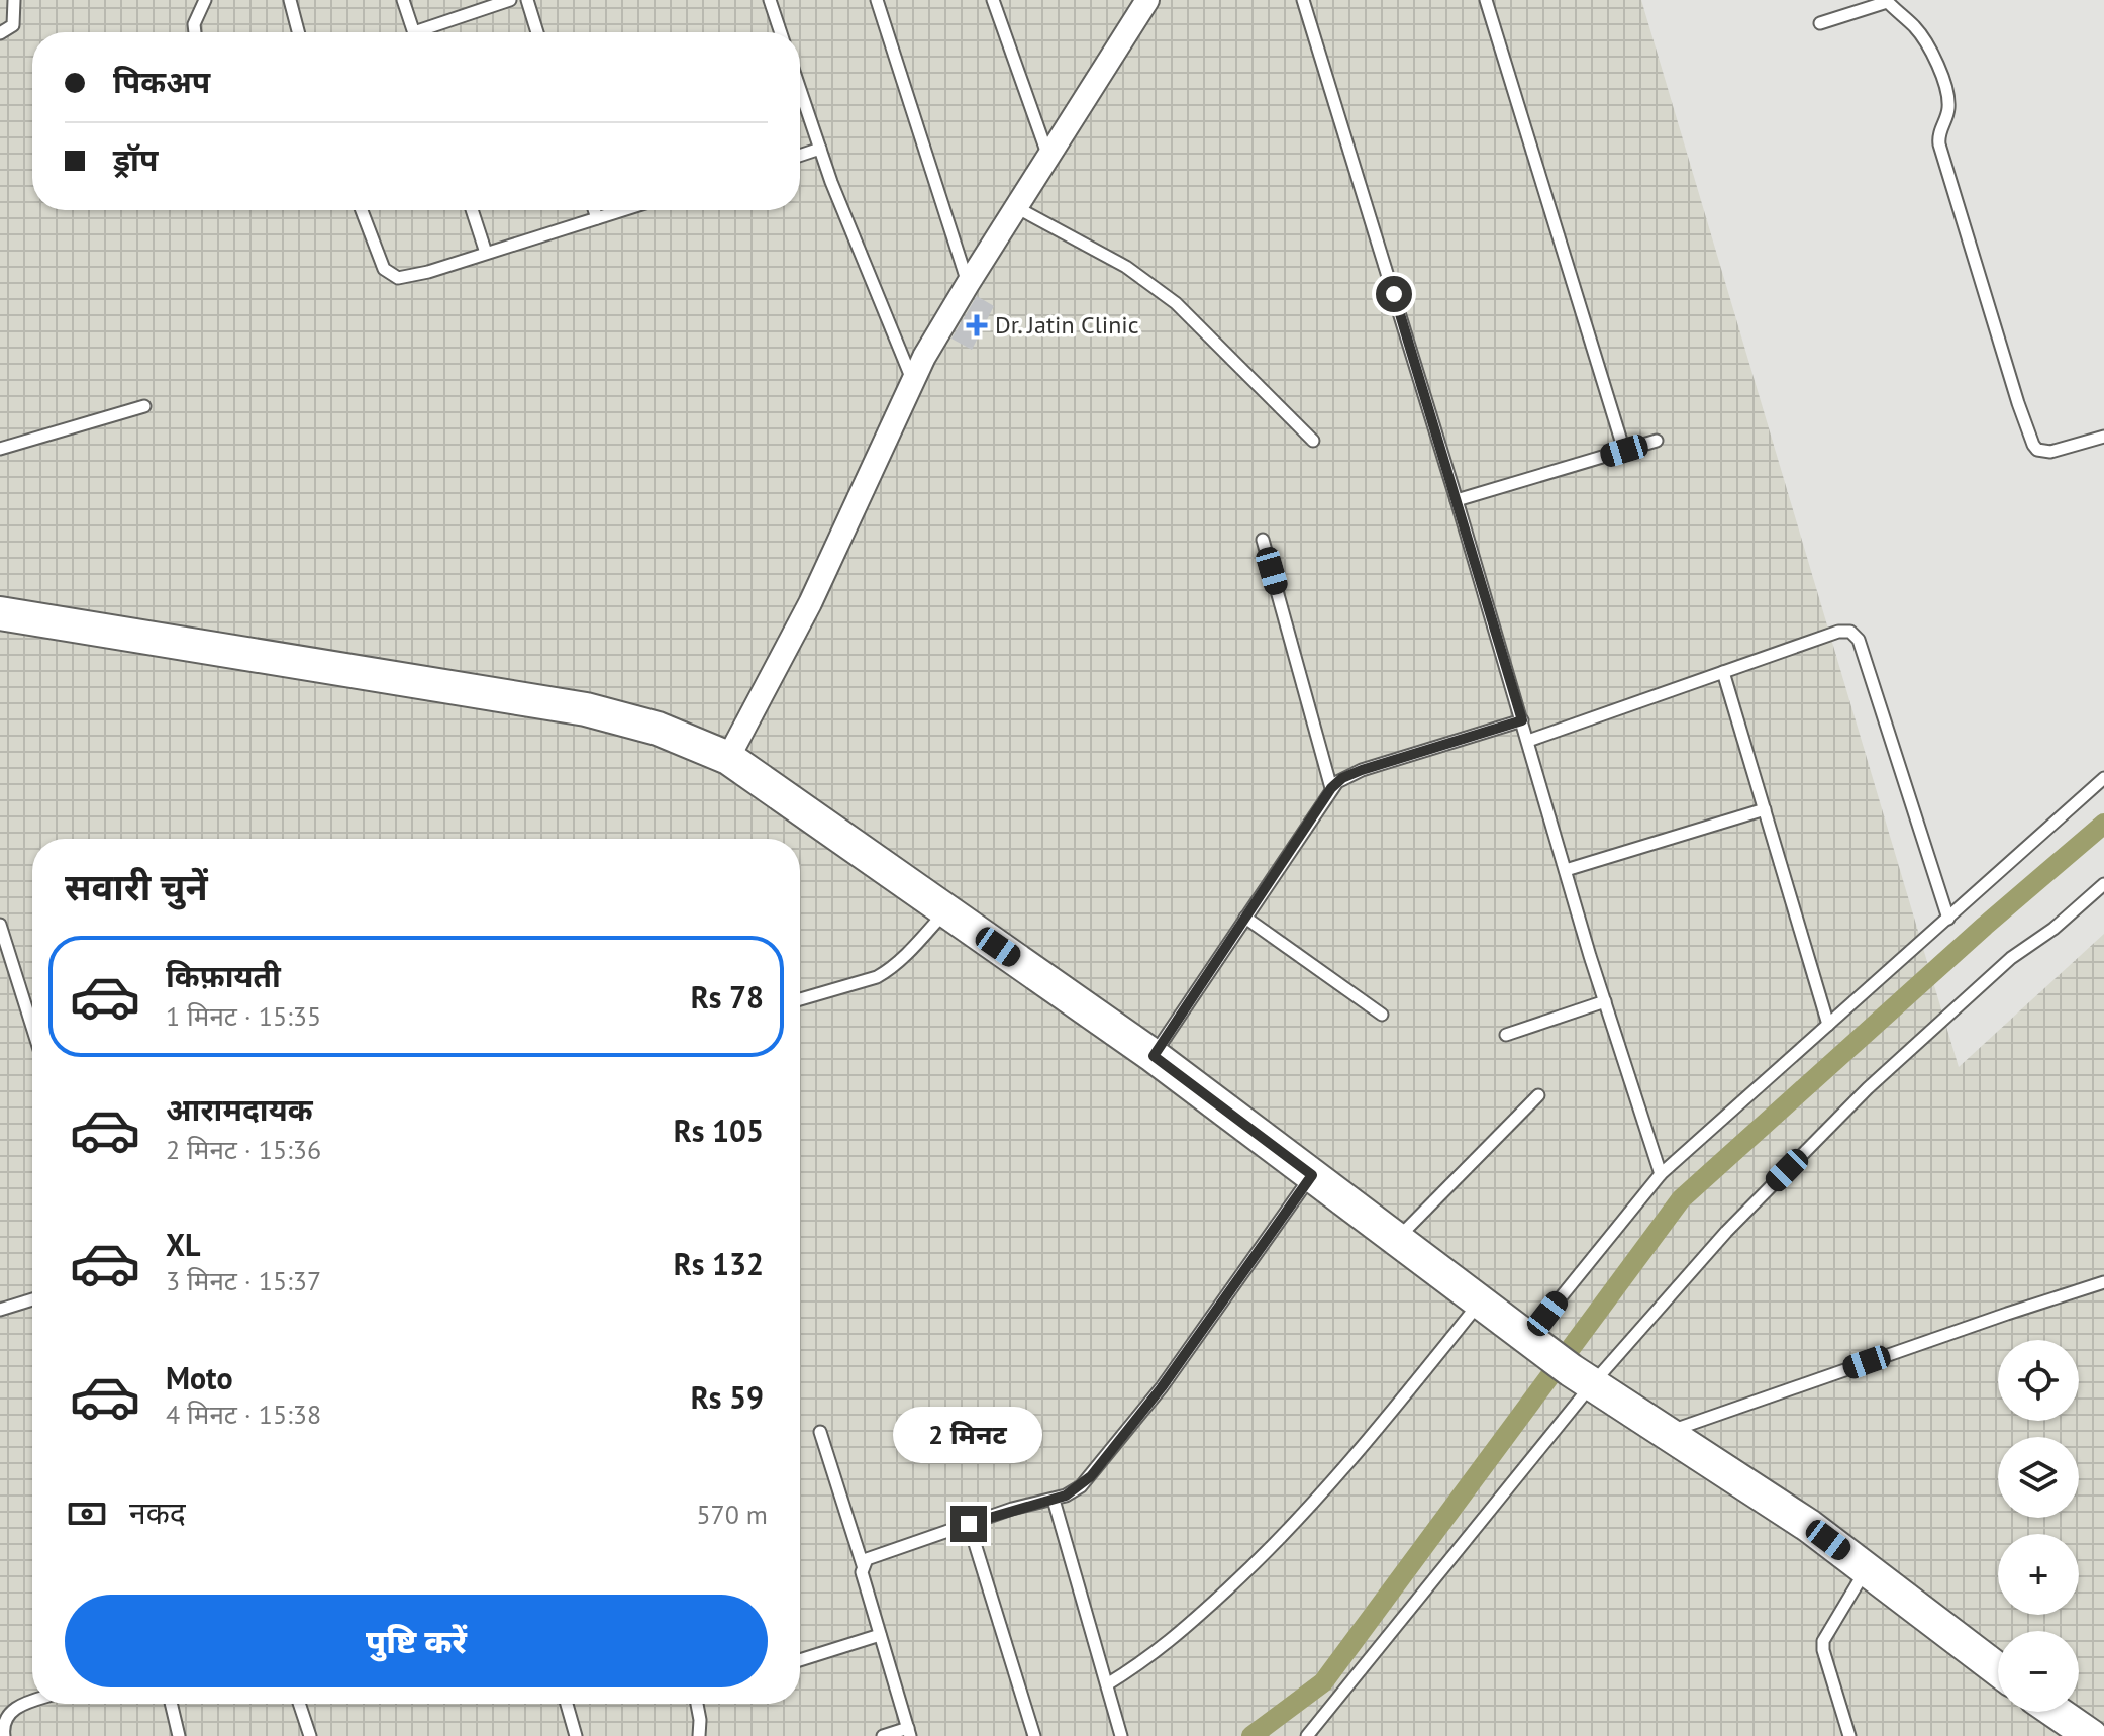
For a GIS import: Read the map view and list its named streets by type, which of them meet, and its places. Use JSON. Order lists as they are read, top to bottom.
{
  "places": {
    "health": ["Dr. Jatin Clinic"]
  },
  "page": {
    "banner": ["पिकअप", "ड्रॉप"],
    "heading": "सवारी चुनें",
    "list": [
      {
        "name": "किफ़ायती",
        "note": "1 मिनट · 15:35",
        "value": "Rs 78"
      },
      {
        "name": "आरामदायक",
        "note": "2 मिनट · 15:36",
        "value": "Rs 105"
      },
      {
        "name": "XL",
        "note": "3 मिनट · 15:37",
        "value": "Rs 132"
      },
      {
        "name": "Moto",
        "note": "4 मिनट · 15:38",
        "value": "Rs 59"
      }
    ],
    "map_buttons": ["+", "−"],
    "bubble": "2 मिनट",
    "pay": ["नकद", "570 m"],
    "buttons": "पुष्टि करें"
  }
}
